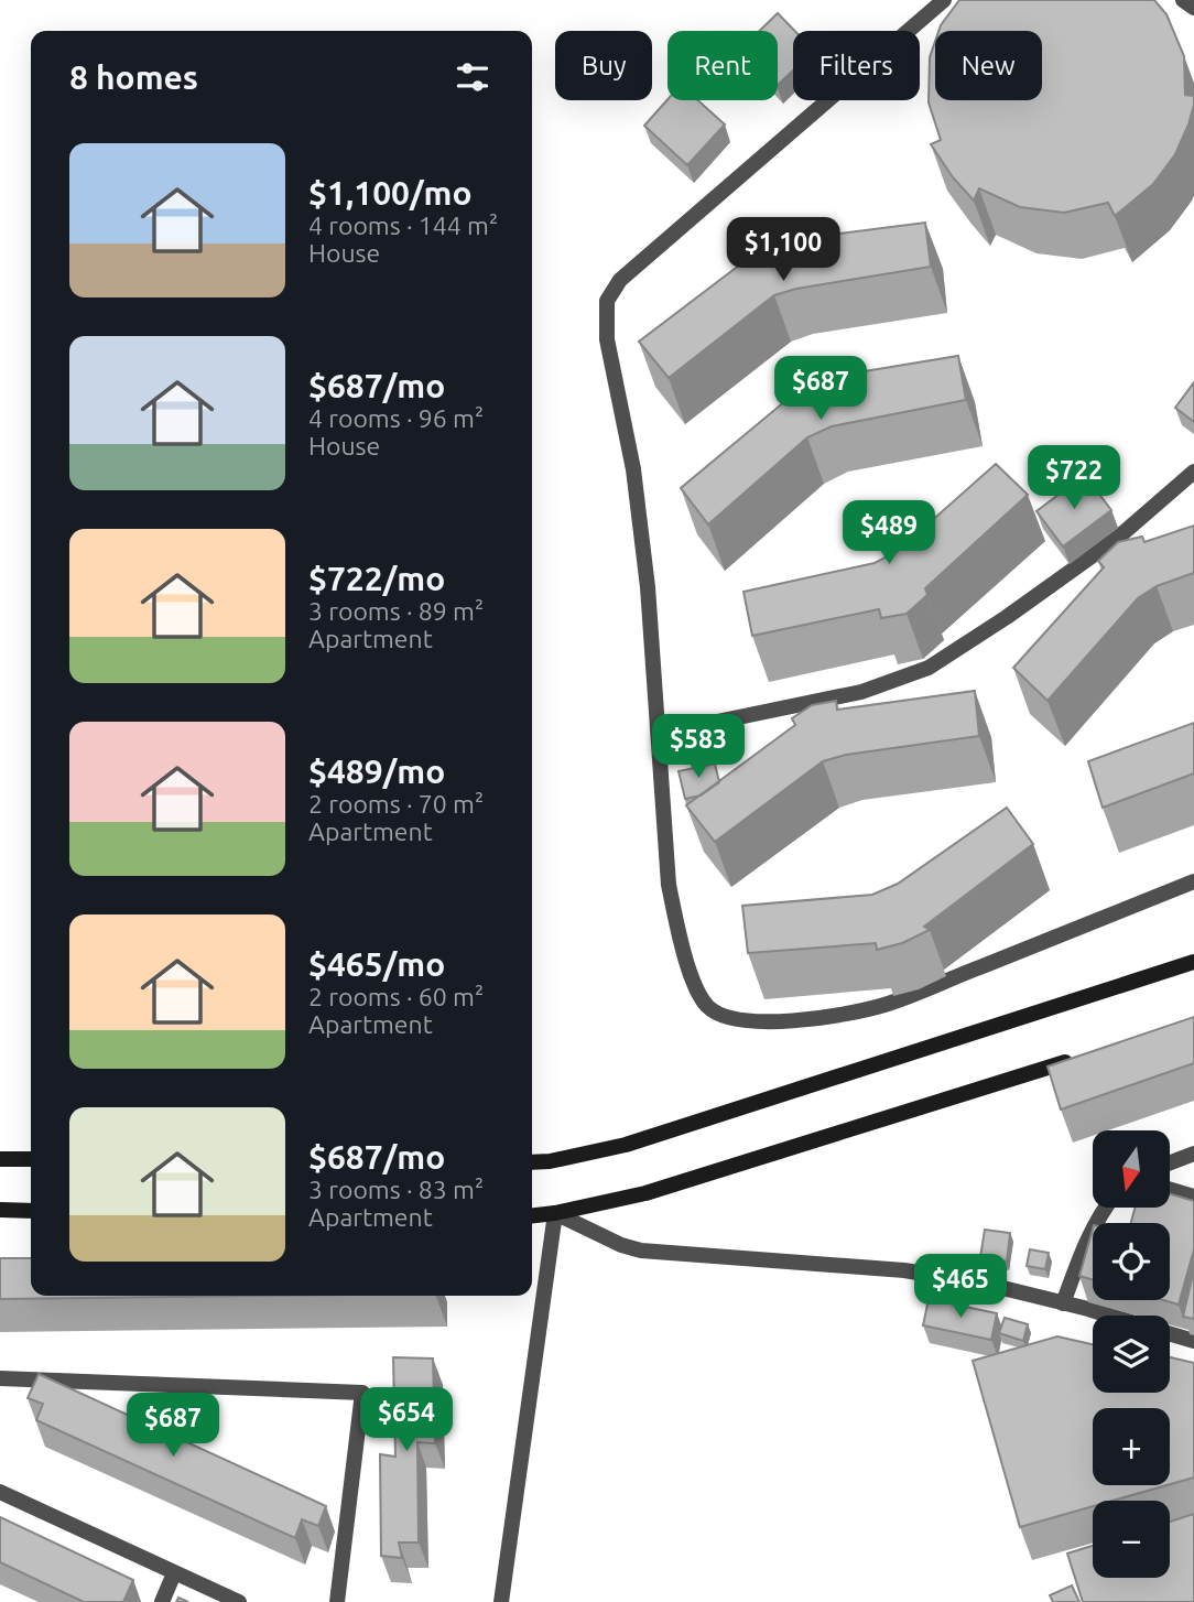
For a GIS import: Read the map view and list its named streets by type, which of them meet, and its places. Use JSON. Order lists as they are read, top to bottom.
{
  "north": "bottom",
  "page": {
    "chip": [
      "Buy",
      "Rent",
      "Filters",
      "New"
    ],
    "heading": "8 homes",
    "list": [
      {
        "name": "$1,100/mo",
        "note": "4 rooms · 144 m² · House"
      },
      {
        "name": "$687/mo",
        "note": "4 rooms · 96 m² · House"
      },
      {
        "name": "$722/mo",
        "note": "3 rooms · 89 m² · Apartment"
      },
      {
        "name": "$489/mo",
        "note": "2 rooms · 70 m² · Apartment"
      },
      {
        "name": "$465/mo",
        "note": "2 rooms · 60 m² · Apartment"
      },
      {
        "name": "$687/mo",
        "note": "3 rooms · 83 m² · Apartment"
      }
    ],
    "price": [
      "$1,100",
      "$687",
      "$722",
      "$489",
      "$583",
      "$465",
      "$654",
      "$687"
    ],
    "map_buttons": ["+", "−"]
  }
}
